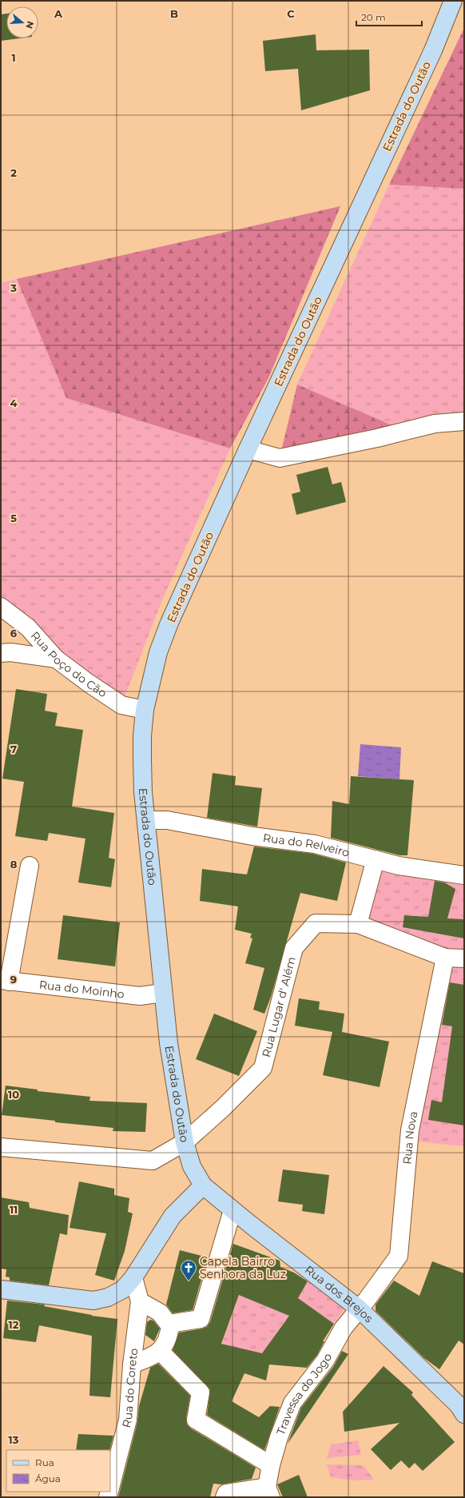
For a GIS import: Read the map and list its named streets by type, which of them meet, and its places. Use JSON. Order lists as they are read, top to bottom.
{
  "streets": {
    "street": [
      "Estrada do Outão",
      "Rua Poço do Cão",
      "Rua do Relveiro",
      "Rua do Moinho",
      "Rua Lugar d' Além",
      "Rua Nova",
      "Rua dos Brejos",
      "Rua do Coreto",
      "Travessa do Jogo"
    ]
  },
  "crossings": [
    ["Estrada do Outão", "Rua Poço do Cão"],
    ["Estrada do Outão", "Rua do Relveiro"],
    ["Estrada do Outão", "Rua do Moinho"],
    ["Estrada do Outão", "Rua Lugar d' Além"],
    ["Estrada do Outão", "Rua dos Brejos"],
    ["Rua Lugar d' Além", "Rua Nova"],
    ["Rua Nova", "Rua dos Brejos"],
    ["Rua Nova", "Travessa do Jogo"],
    ["Rua dos Brejos", "Travessa do Jogo"]
  ],
  "places": {
    "church": ["Capela Bairro Senhora da Luz"]
  },
  "legend": ["Rua", "Água"],
  "scale_bar": "20 m",
  "north": "right",
  "grid": {
    "columns": ["A", "B", "C"],
    "rows": [
      "1",
      "2",
      "3",
      "4",
      "5",
      "6",
      "7",
      "8",
      "9",
      "10",
      "11",
      "12",
      "13"
    ]
  }
}
